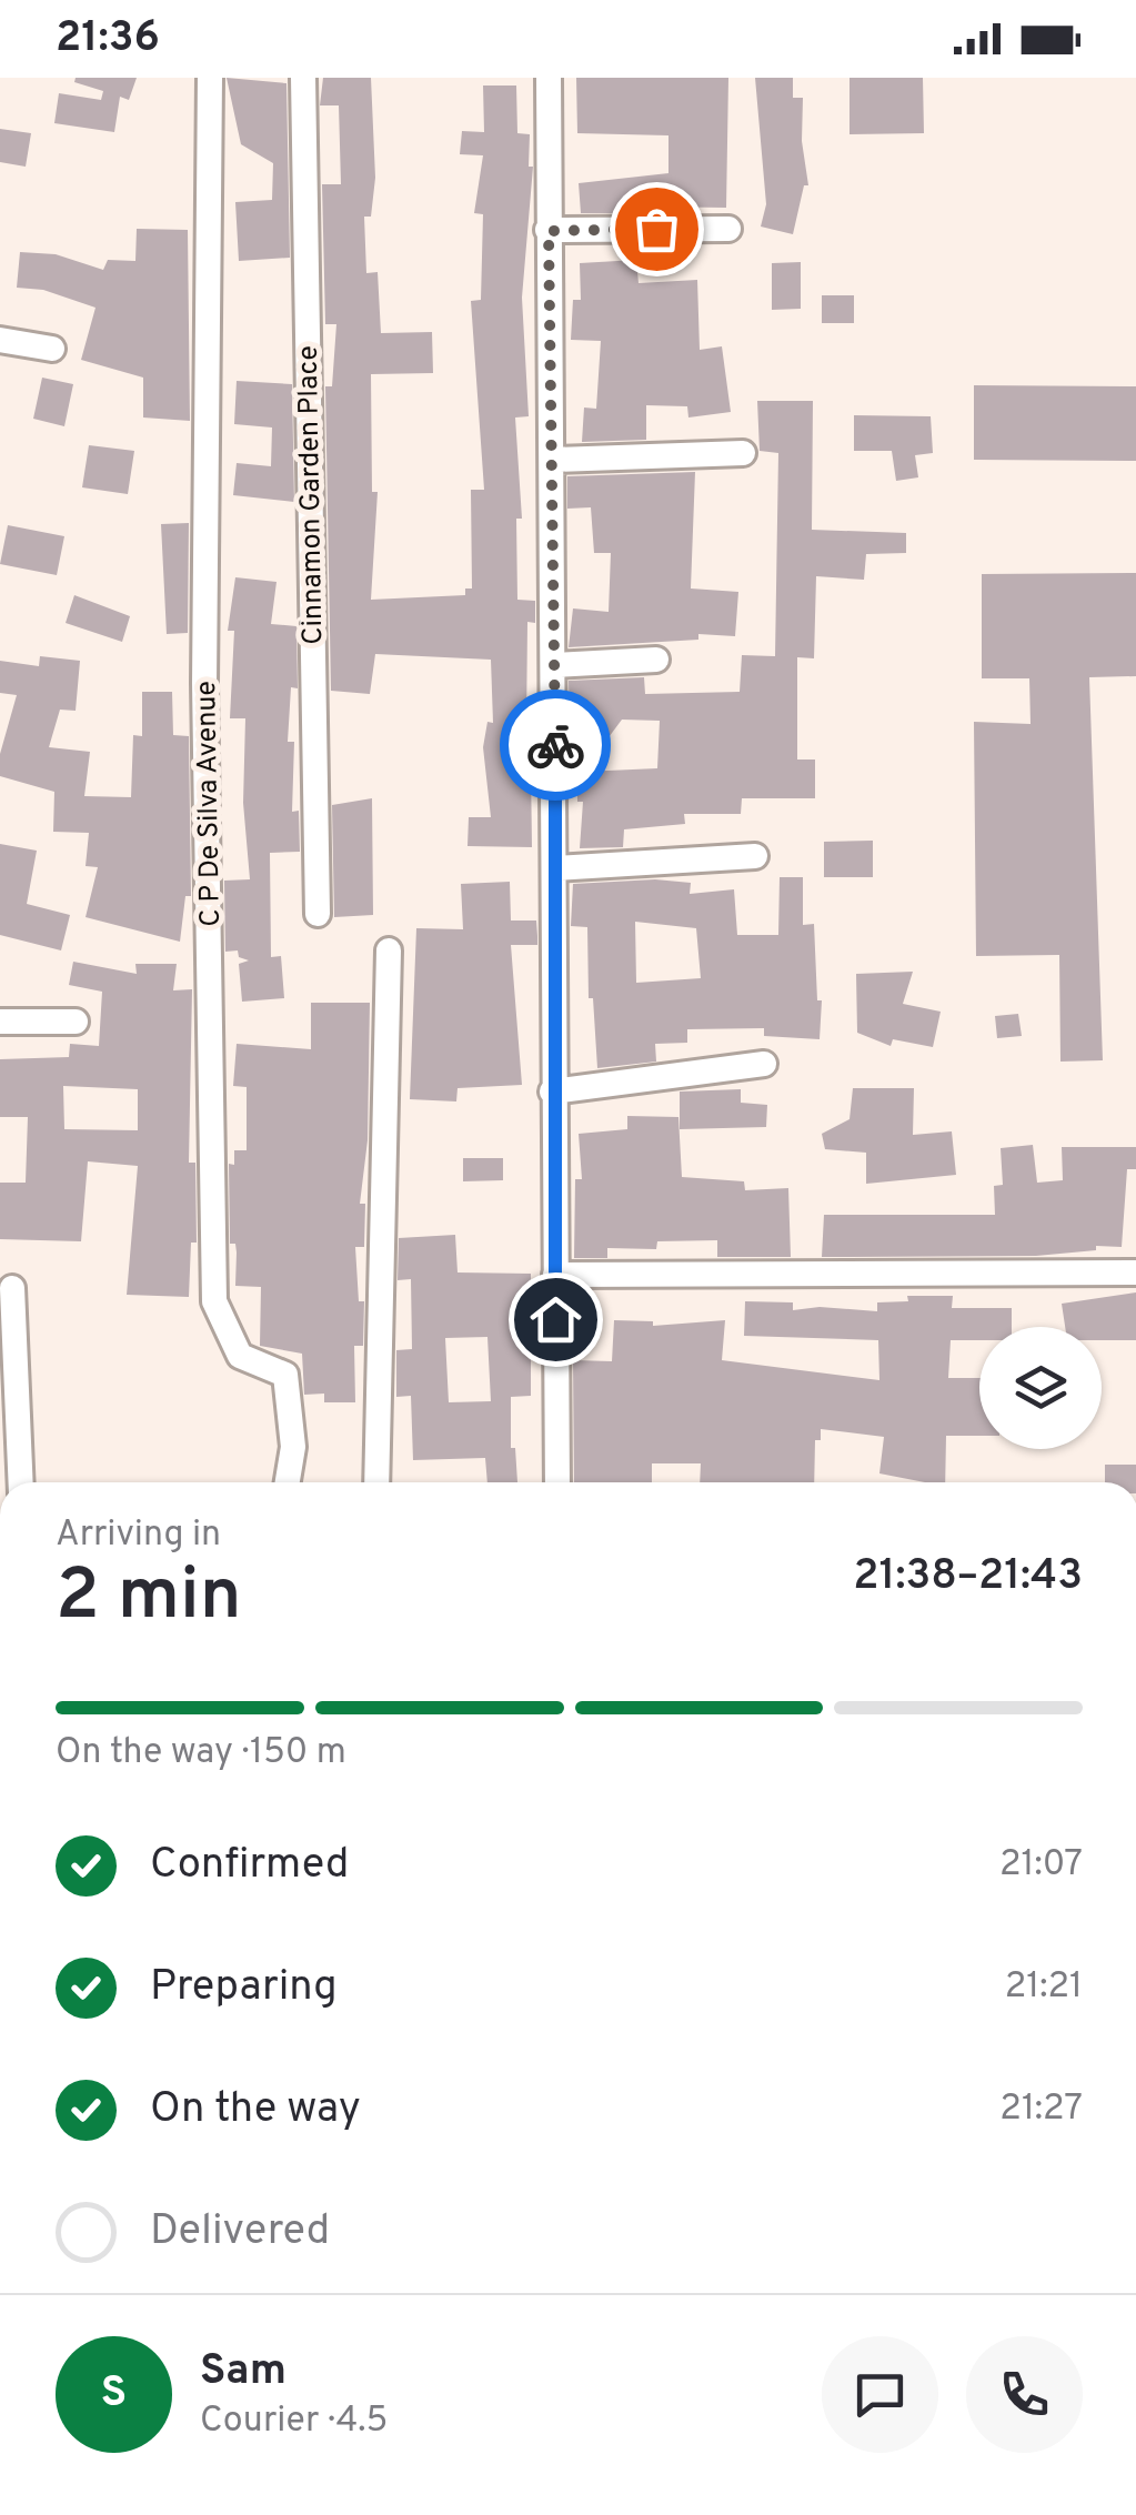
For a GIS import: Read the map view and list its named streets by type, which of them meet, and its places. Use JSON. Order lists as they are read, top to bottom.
{
  "streets": {
    "street": ["Cinnamon Garden Place", "C P De Silva Avenue"]
  },
  "page": {
    "status": "21:36",
    "heading": ["2 min", "Arriving in", "21:38–21:43"],
    "panel": ["Sam", "Courier · 4.5"],
    "bar": "On the way · 150 m",
    "list": [
      ["Confirmed", "21:07"],
      ["Preparing", "21:21"],
      ["On the way", "21:27"],
      "Delivered"
    ],
    "round": "S"
  }
}
